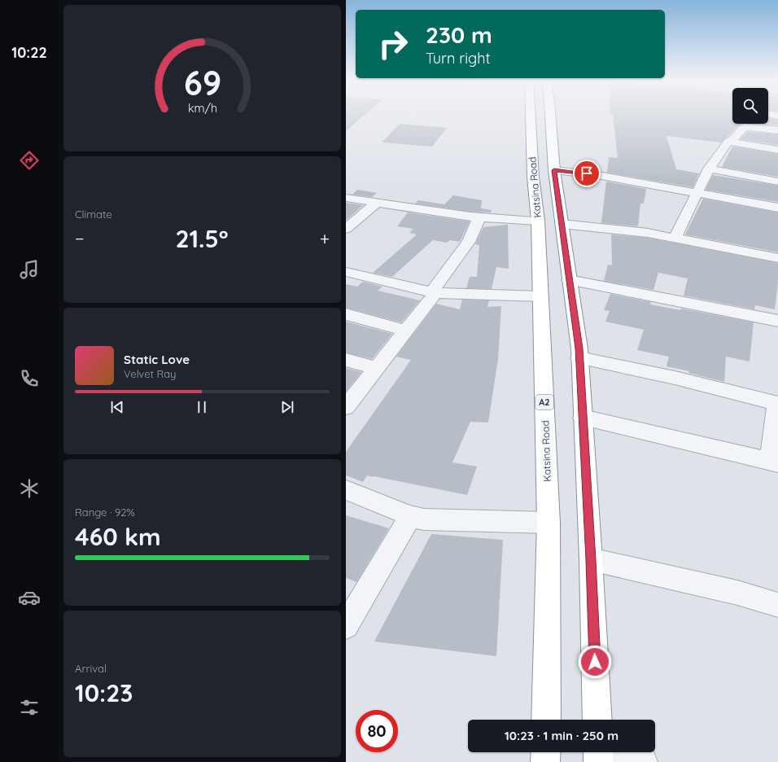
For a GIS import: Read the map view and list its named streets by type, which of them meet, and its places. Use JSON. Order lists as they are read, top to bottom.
{
  "streets": {
    "highway": ["Katsina Road", "A2"]
  },
  "page": {
    "tabs": "10:22",
    "turn": ["230 m", "Turn right"],
    "tile": [
      "Climate",
      ["Range · 92%", "460 km"],
      ["Arrival", "10:23"]
    ],
    "heat": ["−", "21.5°", "+"],
    "song": ["Static Love", "Velvet Ray"],
    "limit": "80",
    "trip": "10:23 · 1 min · 250 m",
    "gauge": ["69", "km/h"]
  }
}
